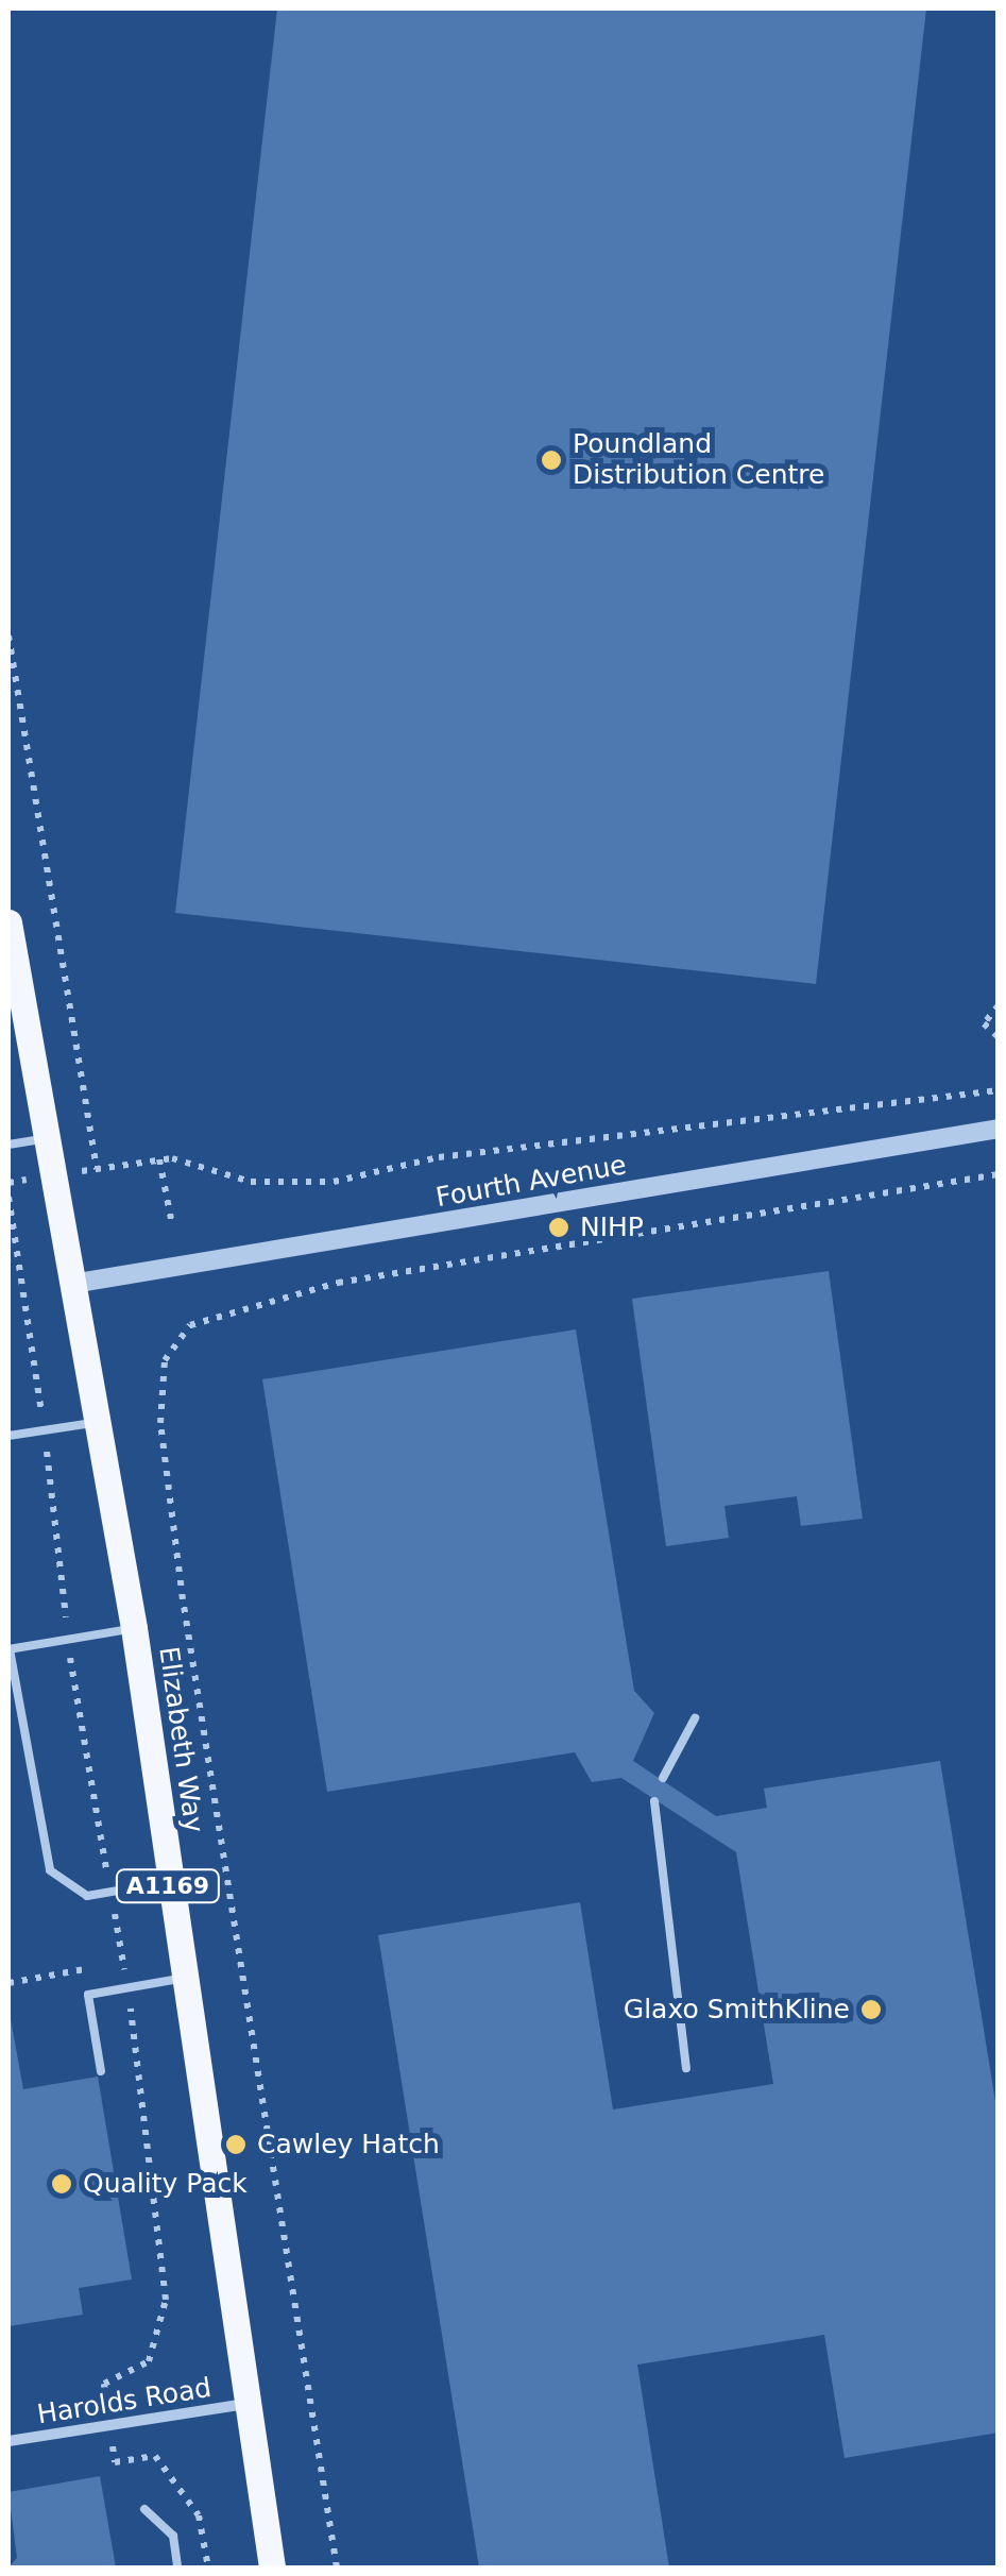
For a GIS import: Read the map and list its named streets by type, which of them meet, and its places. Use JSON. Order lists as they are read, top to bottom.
{
  "streets": {
    "main road": ["Elizabeth Way", "A1169"],
    "street": ["Fourth Avenue", "Harolds Road"]
  },
  "crossings": [
    ["Fourth Avenue", "Elizabeth Way"],
    ["Elizabeth Way", "Harolds Road"]
  ],
  "places": [
    "Poundland Distribution Centre",
    "NIHP",
    "Glaxo SmithKline",
    "Cawley Hatch",
    "Quality Pack"
  ]
}
